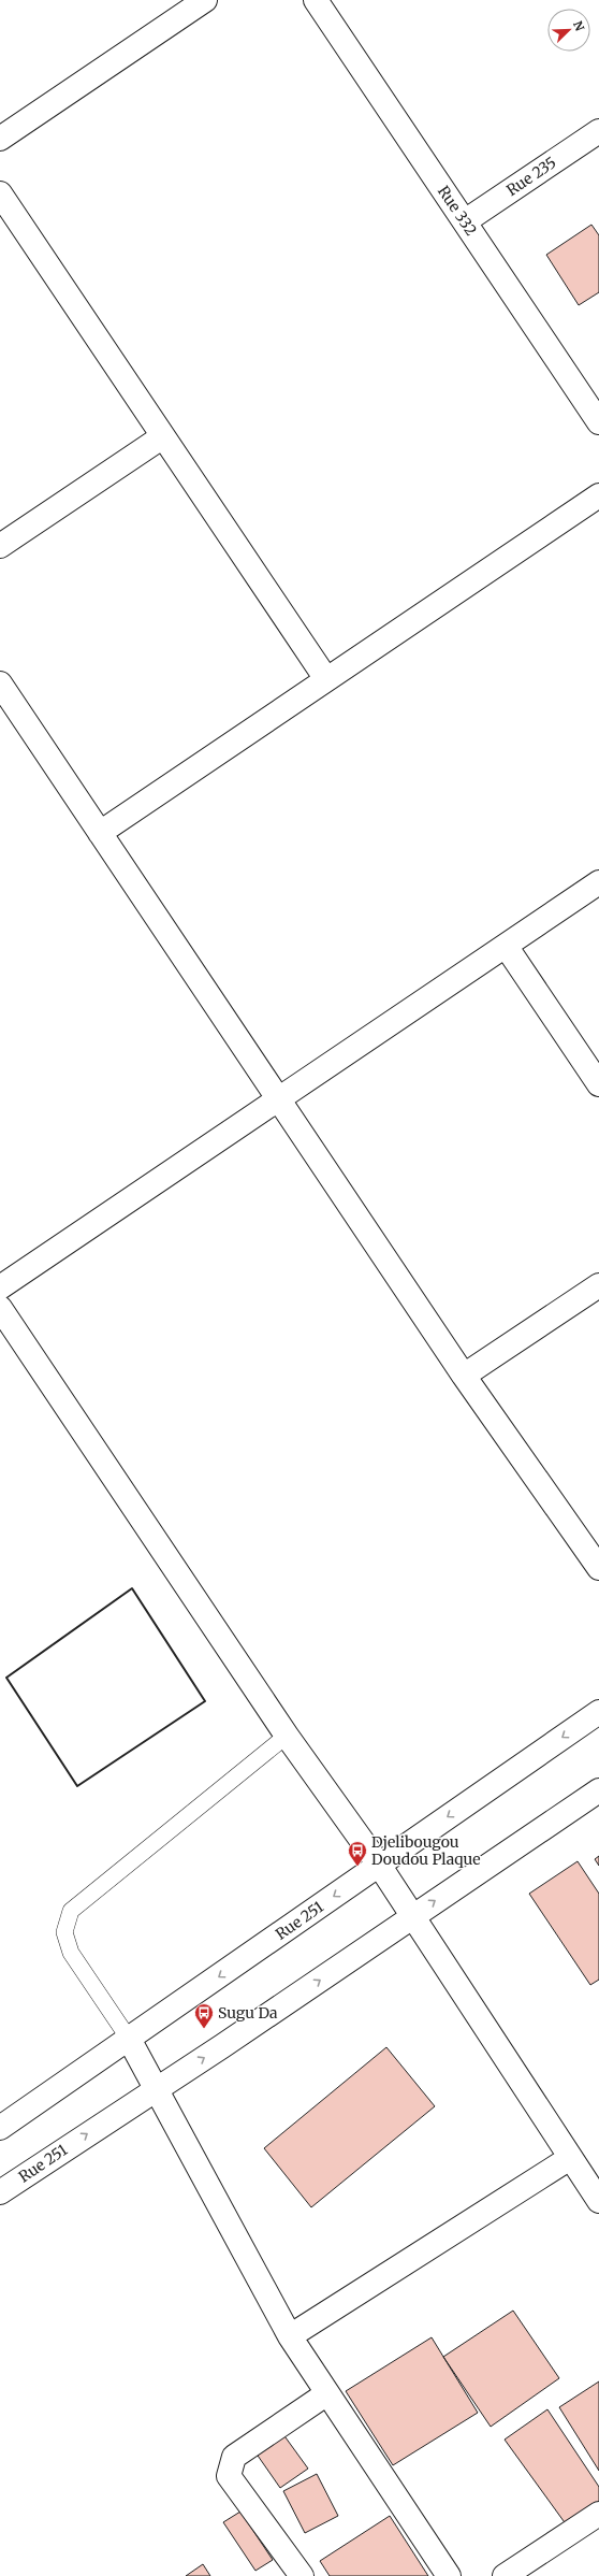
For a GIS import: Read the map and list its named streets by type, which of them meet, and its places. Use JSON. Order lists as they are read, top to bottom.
{
  "streets": {
    "street": ["Rue 235", "Rue 332", "Rue 251"]
  },
  "crossings": [
    ["Rue 235", "Rue 332"]
  ],
  "places": {
    "bus stop": ["Djelibougou Doudou Plaque", "Sugu Da"]
  },
  "north": "top right"
}
